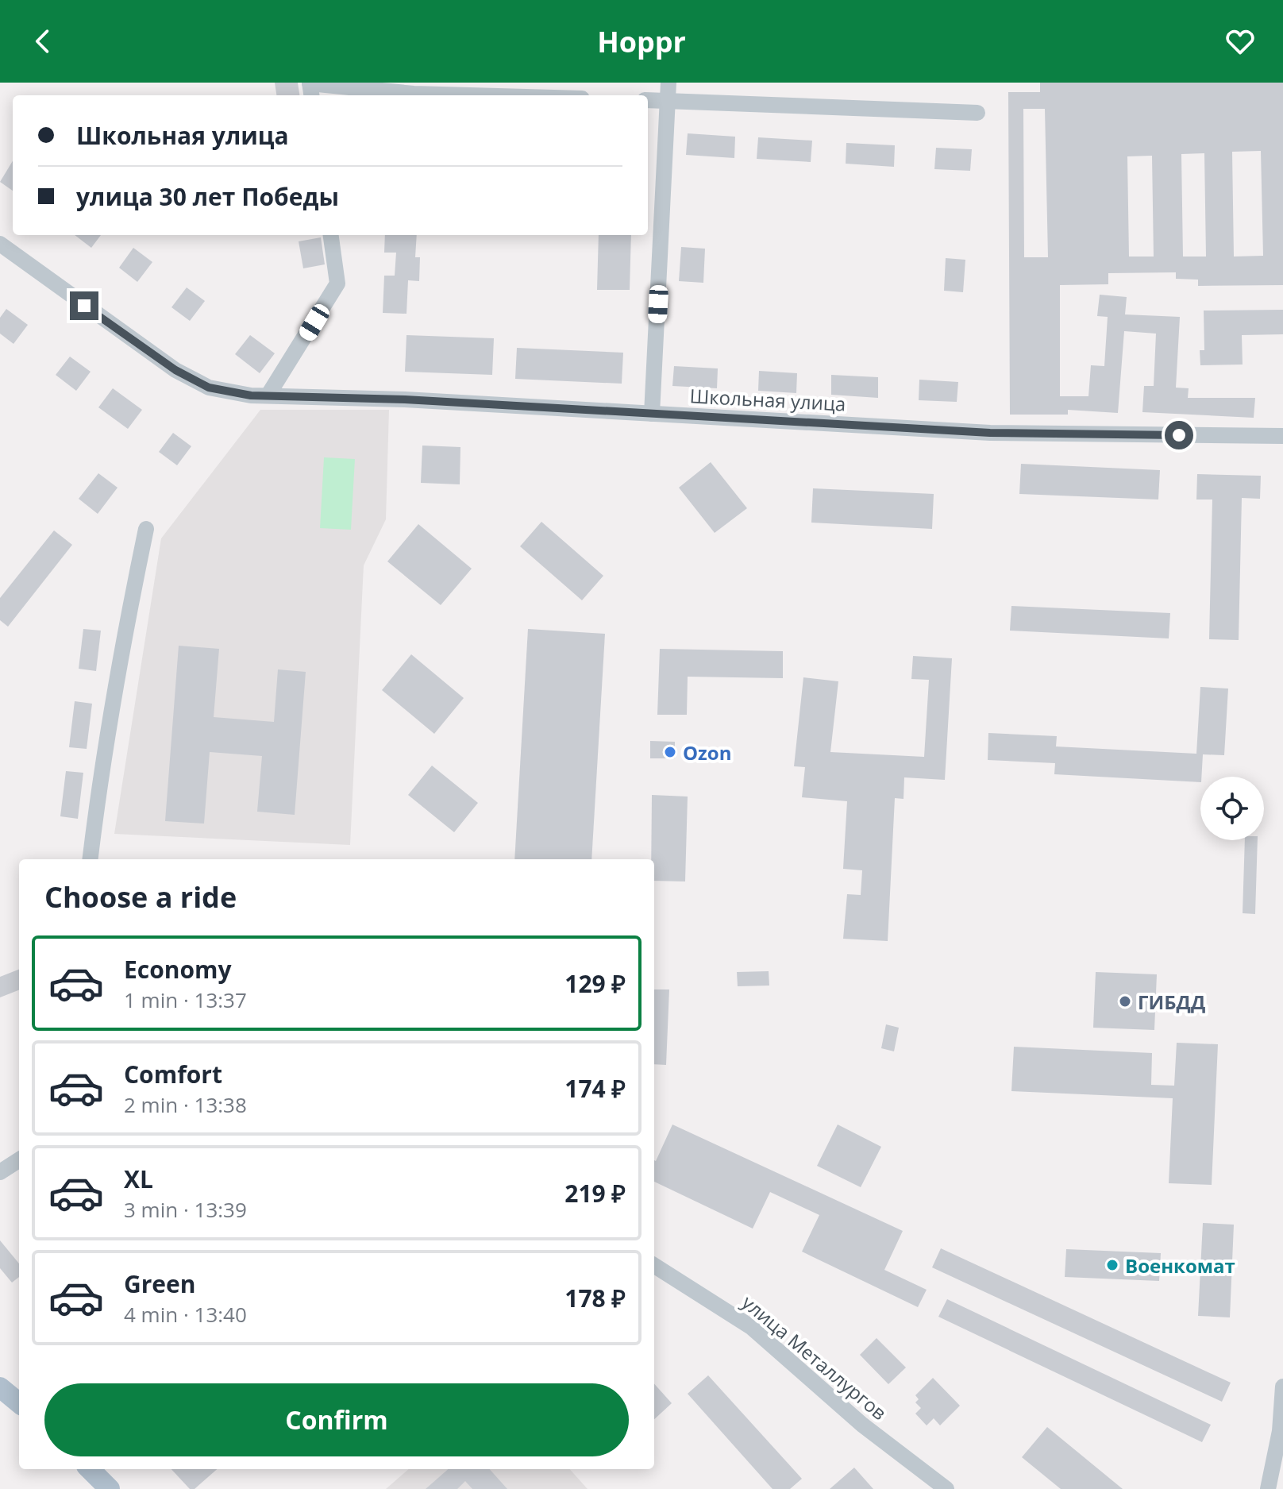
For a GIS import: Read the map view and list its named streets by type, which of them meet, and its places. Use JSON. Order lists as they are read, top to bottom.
{
  "streets": {
    "street": ["Школьная улица", "улица Металлургов"]
  },
  "places": ["Ozon", "ГИБДД", "Военкомат"],
  "page": {
    "header": "Hoppr",
    "banner": ["Школьная улица", "улица 30 лет Победы"],
    "heading": "Choose a ride",
    "list": [
      {
        "name": "Economy",
        "note": "1 min · 13:37",
        "value": "129 ₽"
      },
      {
        "name": "Comfort",
        "note": "2 min · 13:38",
        "value": "174 ₽"
      },
      {
        "name": "XL",
        "note": "3 min · 13:39",
        "value": "219 ₽"
      },
      {
        "name": "Green",
        "note": "4 min · 13:40",
        "value": "178 ₽"
      }
    ],
    "buttons": "Confirm"
  }
}
